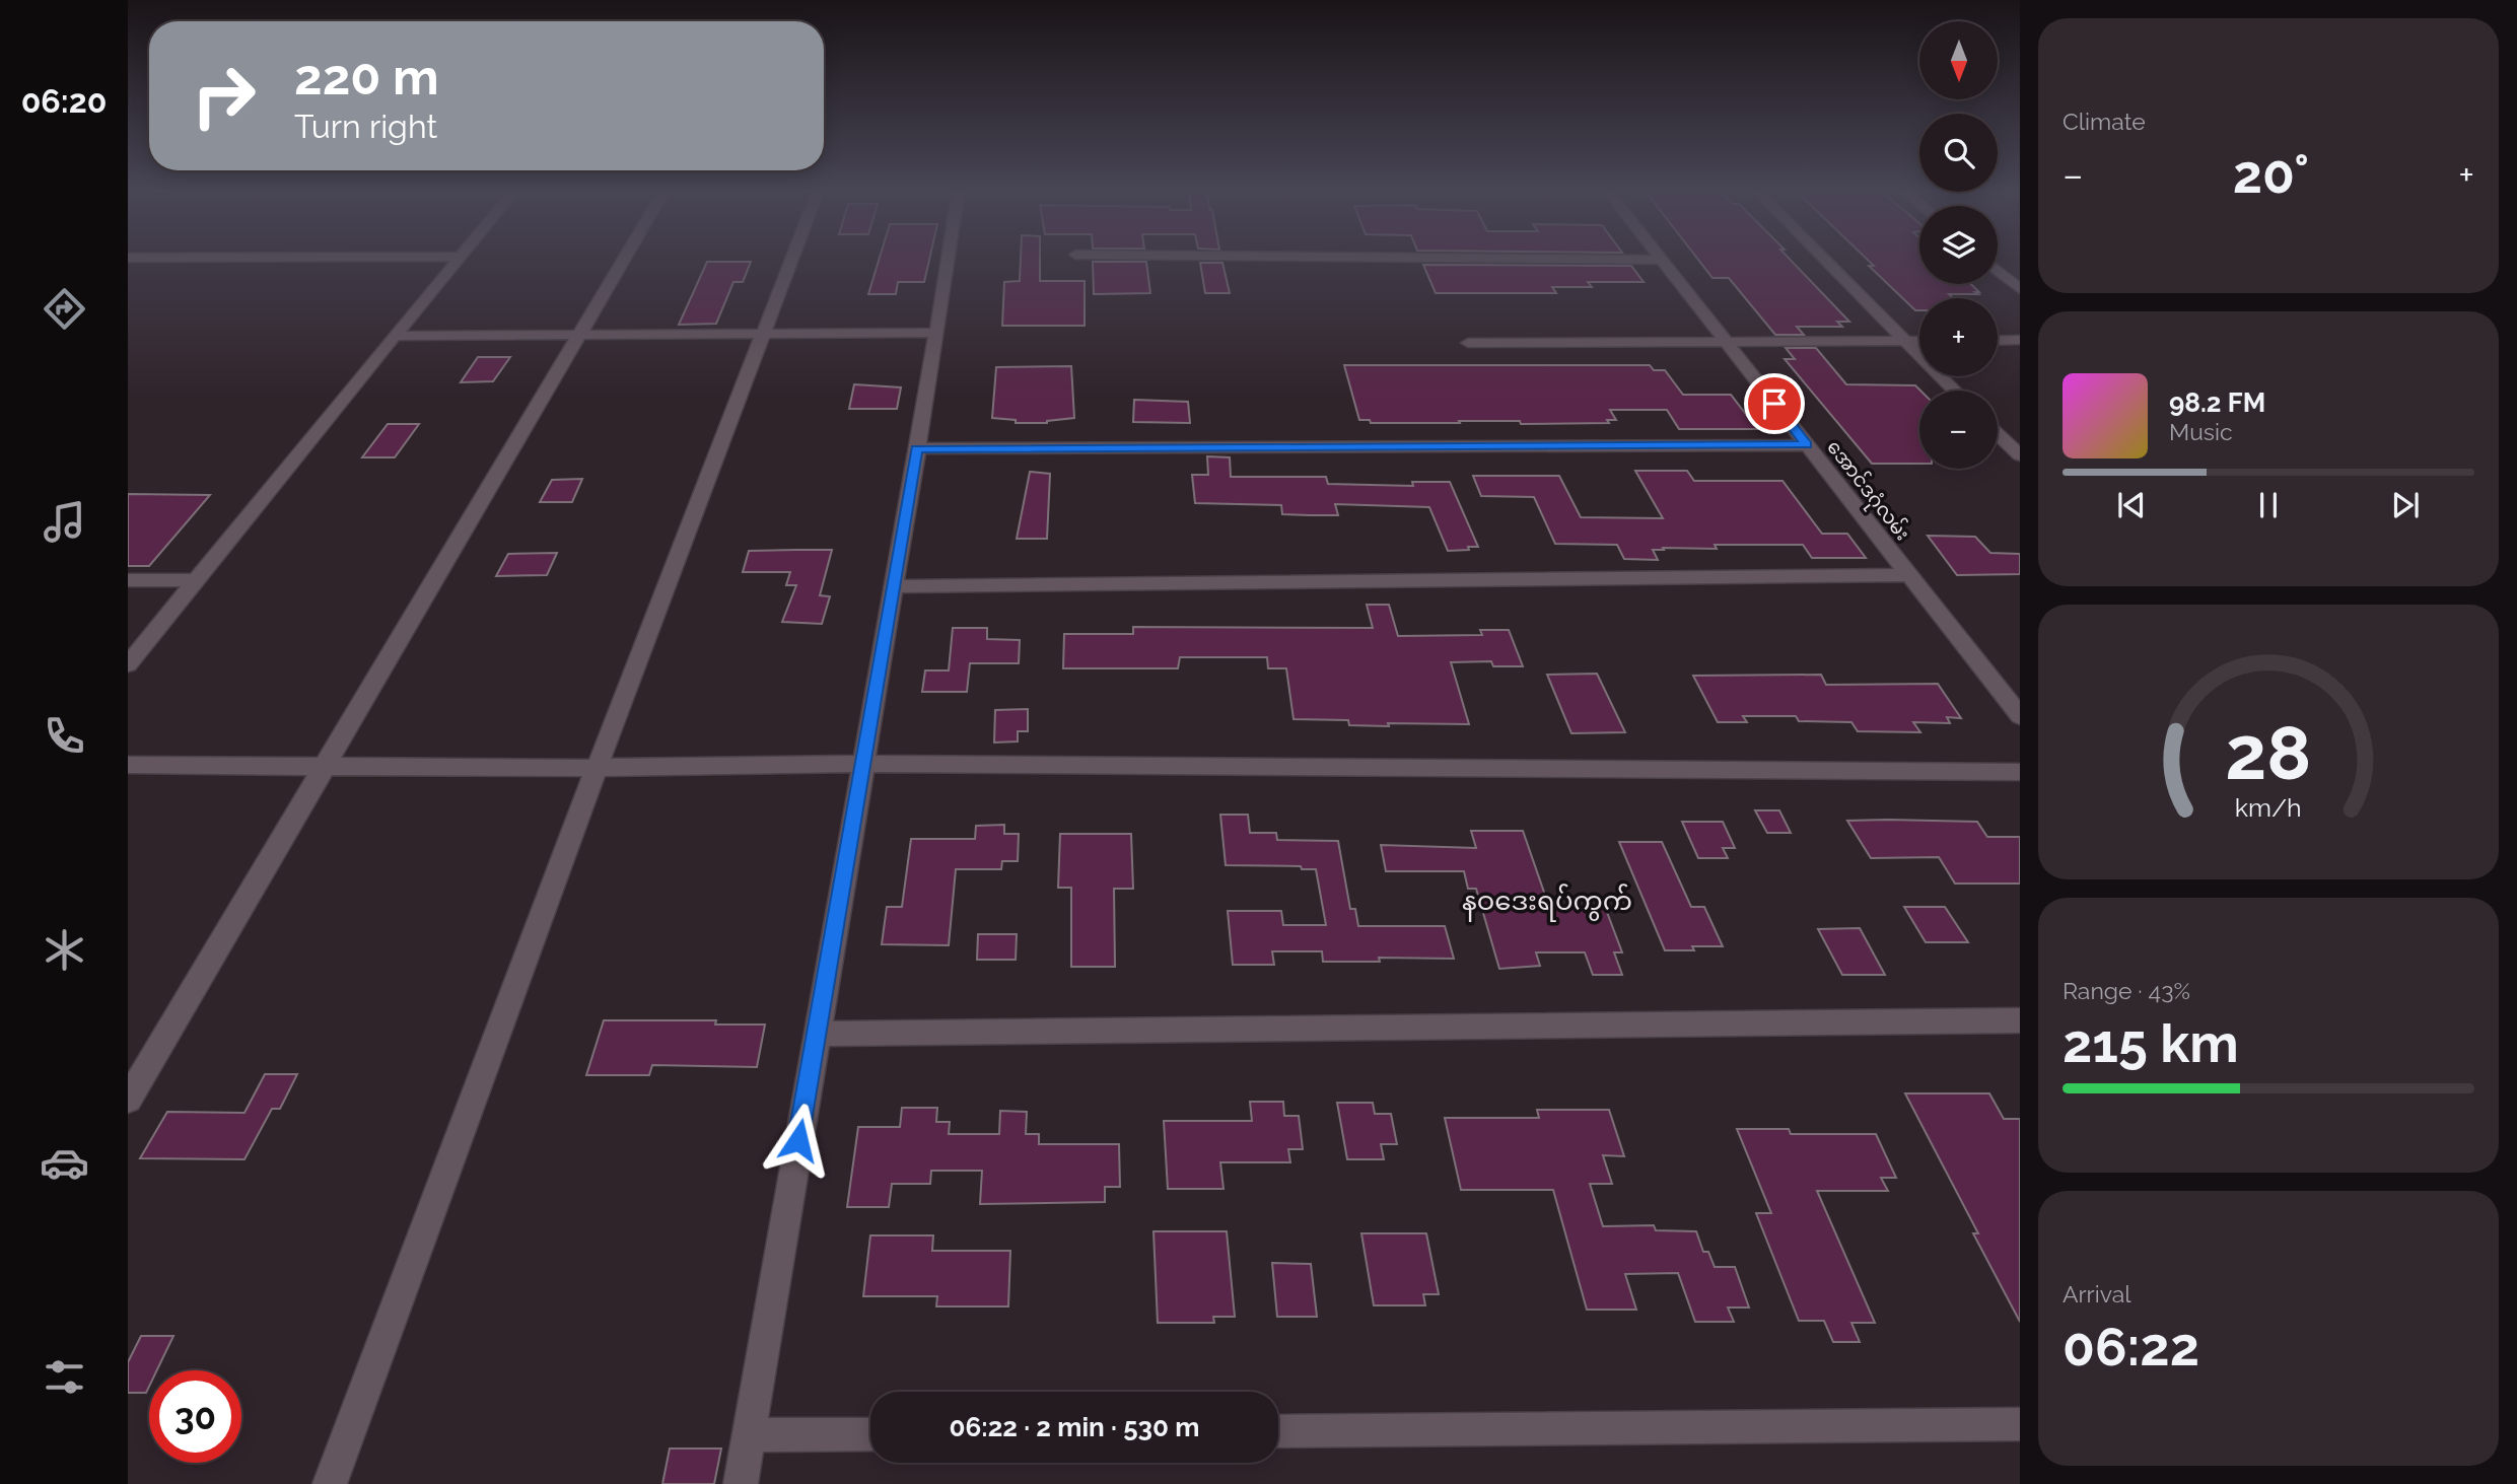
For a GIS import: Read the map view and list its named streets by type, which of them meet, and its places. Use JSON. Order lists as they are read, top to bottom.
{
  "streets": {
    "street": ["အောင်ဒဂုံလမ်း"]
  },
  "districts": ["နဝဒေးရပ်ကွက်"],
  "north": "bottom",
  "page": {
    "tabs": "06:20",
    "tile": [
      "Climate",
      ["Range · 43%", "215 km"],
      ["Arrival", "06:22"]
    ],
    "map_buttons": ["+", "−"],
    "turn": ["220 m", "Turn right"],
    "heat": ["−", "20°", "+"],
    "song": ["98.2 FM", "Music"],
    "limit": "30",
    "trip": "06:22 · 2 min · 530 m",
    "gauge": ["28", "km/h"]
  }
}
